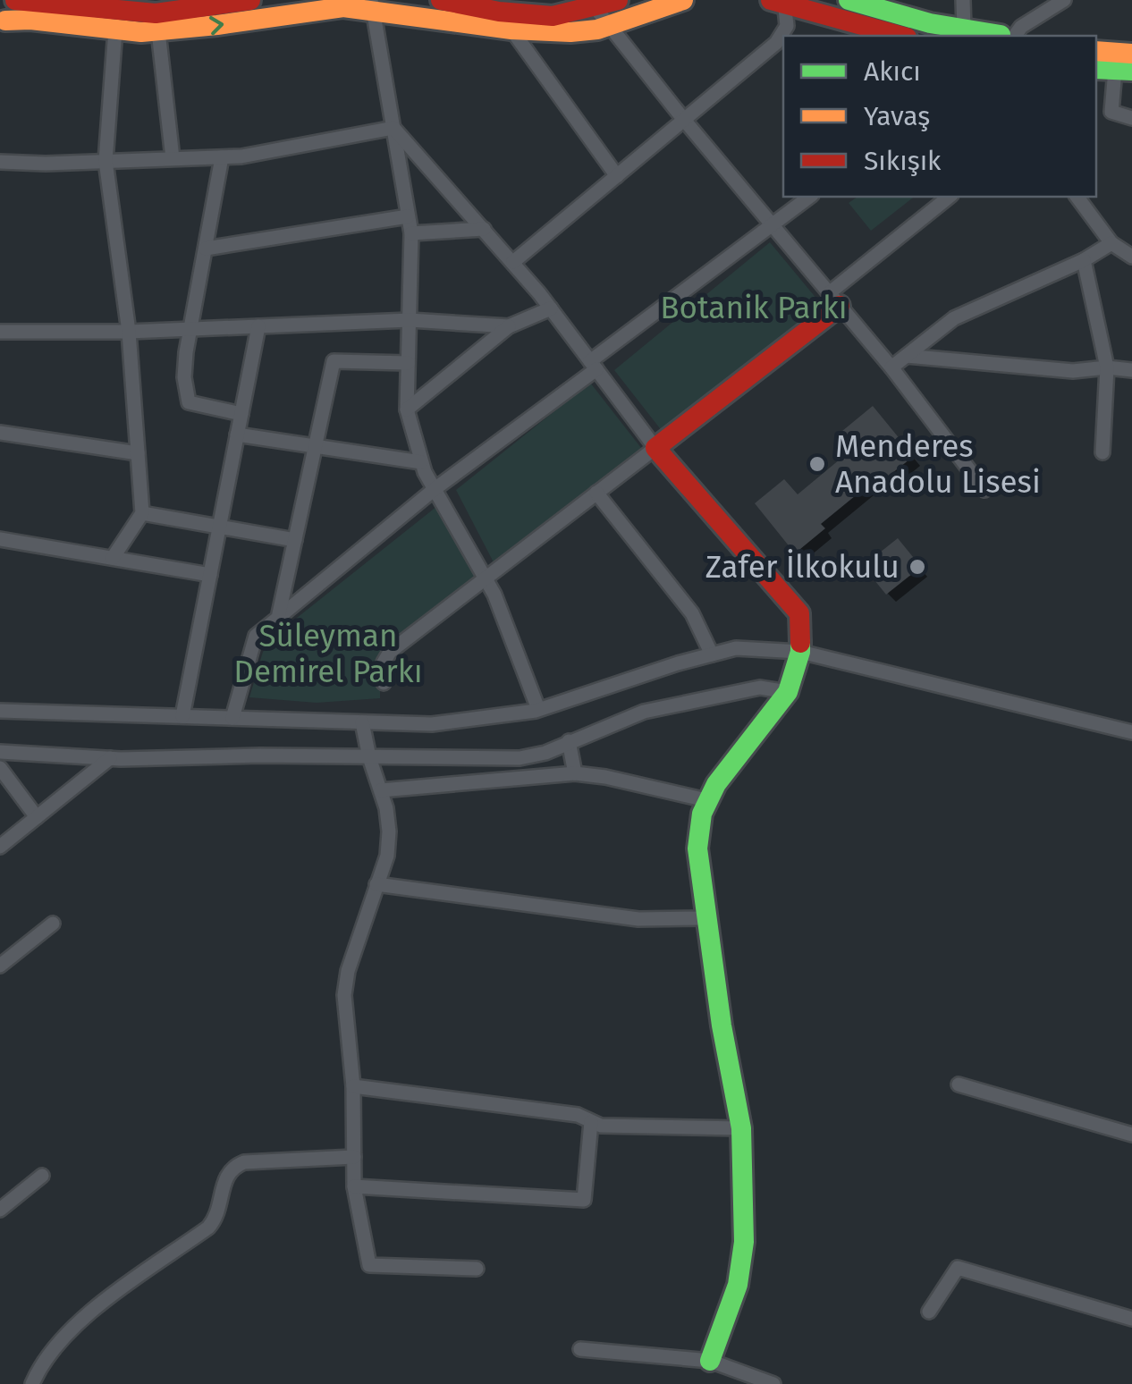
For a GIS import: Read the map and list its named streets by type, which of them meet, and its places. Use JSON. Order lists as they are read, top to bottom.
{
  "parks": ["Botanik Parkı", "Süleyman Demirel Parkı"],
  "places": ["Menderes Anadolu Lisesi", "Zafer İlkokulu"],
  "legend": ["Akıcı", "Yavaş", "Sıkışık"]
}
